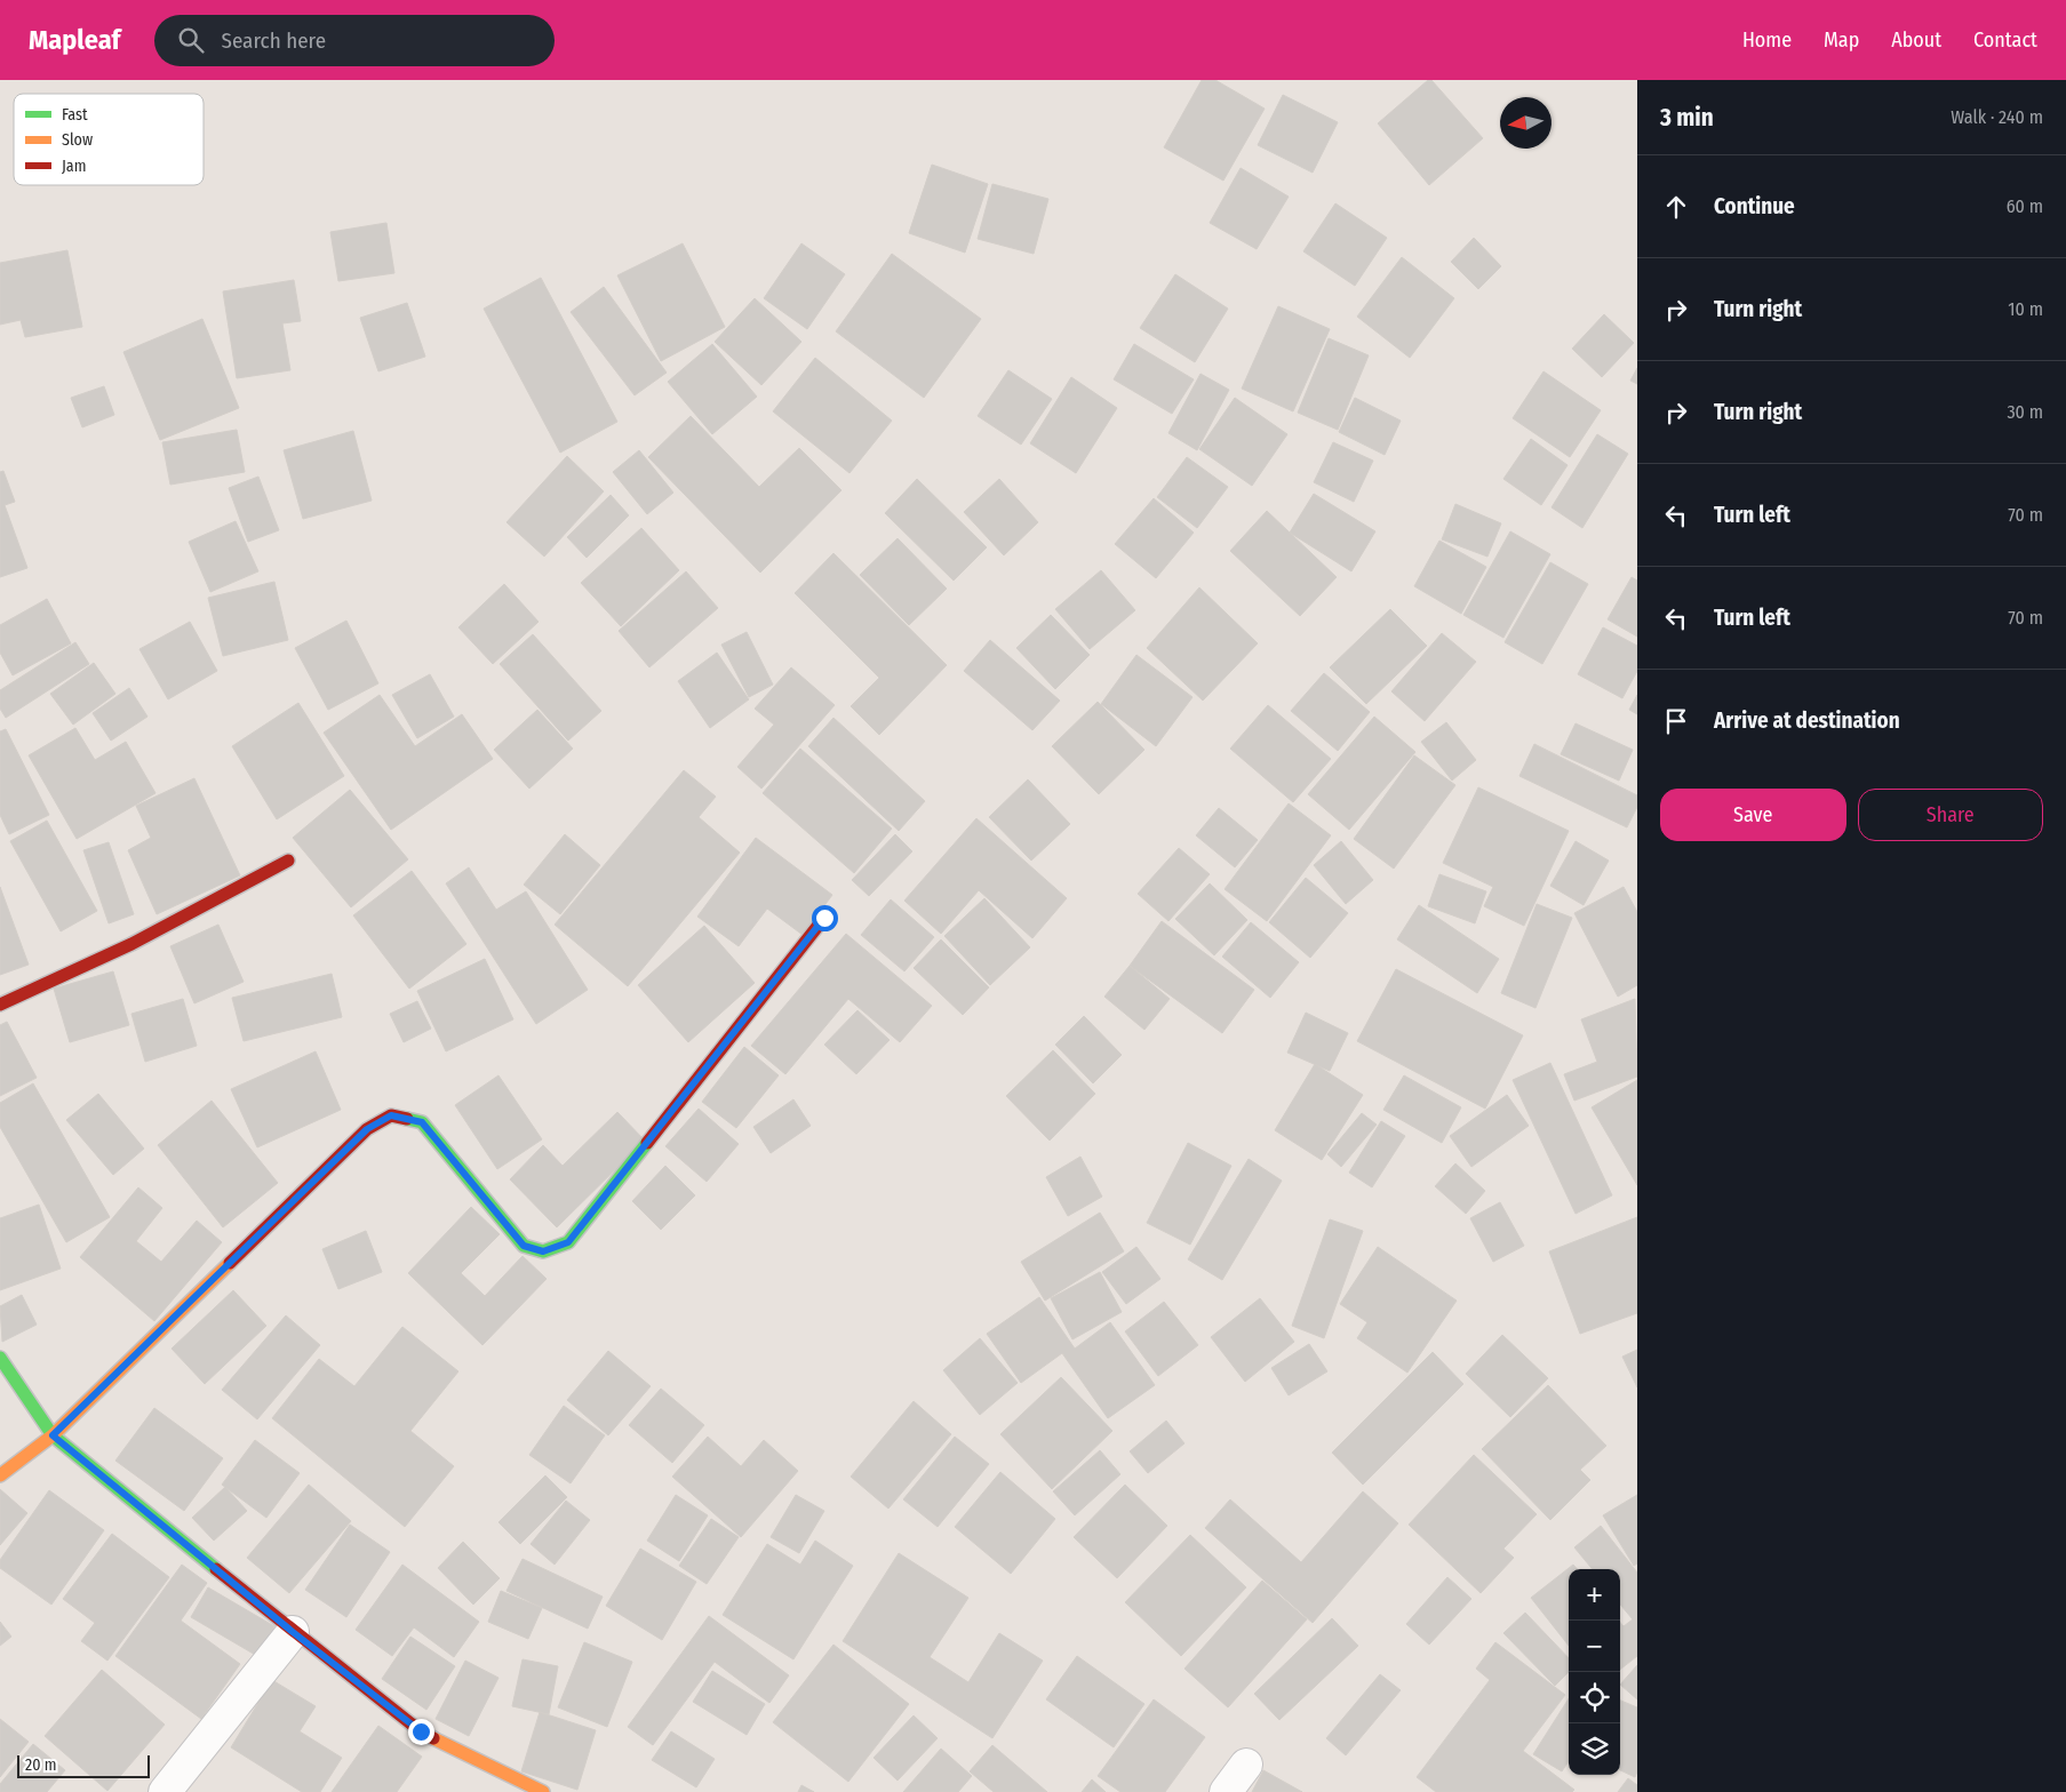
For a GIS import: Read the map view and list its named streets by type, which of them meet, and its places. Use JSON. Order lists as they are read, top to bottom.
{
  "legend": ["Fast", "Slow", "Jam"],
  "scale_bar": "20 m",
  "north": "left",
  "page": {
    "header": "Mapleaf",
    "search": "Search here",
    "nav": [
      "Home",
      "Map",
      "About",
      "Contact"
    ],
    "heading": ["3 min", "Walk · 240 m"],
    "list": [
      ["Continue", "60 m"],
      ["Turn right", "10 m"],
      ["Turn right", "30 m"],
      ["Turn left", "70 m"],
      ["Turn left", "70 m"],
      "Arrive at destination"
    ],
    "buttons": ["Save", "Share"],
    "map_buttons": ["+", "−"],
    "scale": "20 m"
  }
}
